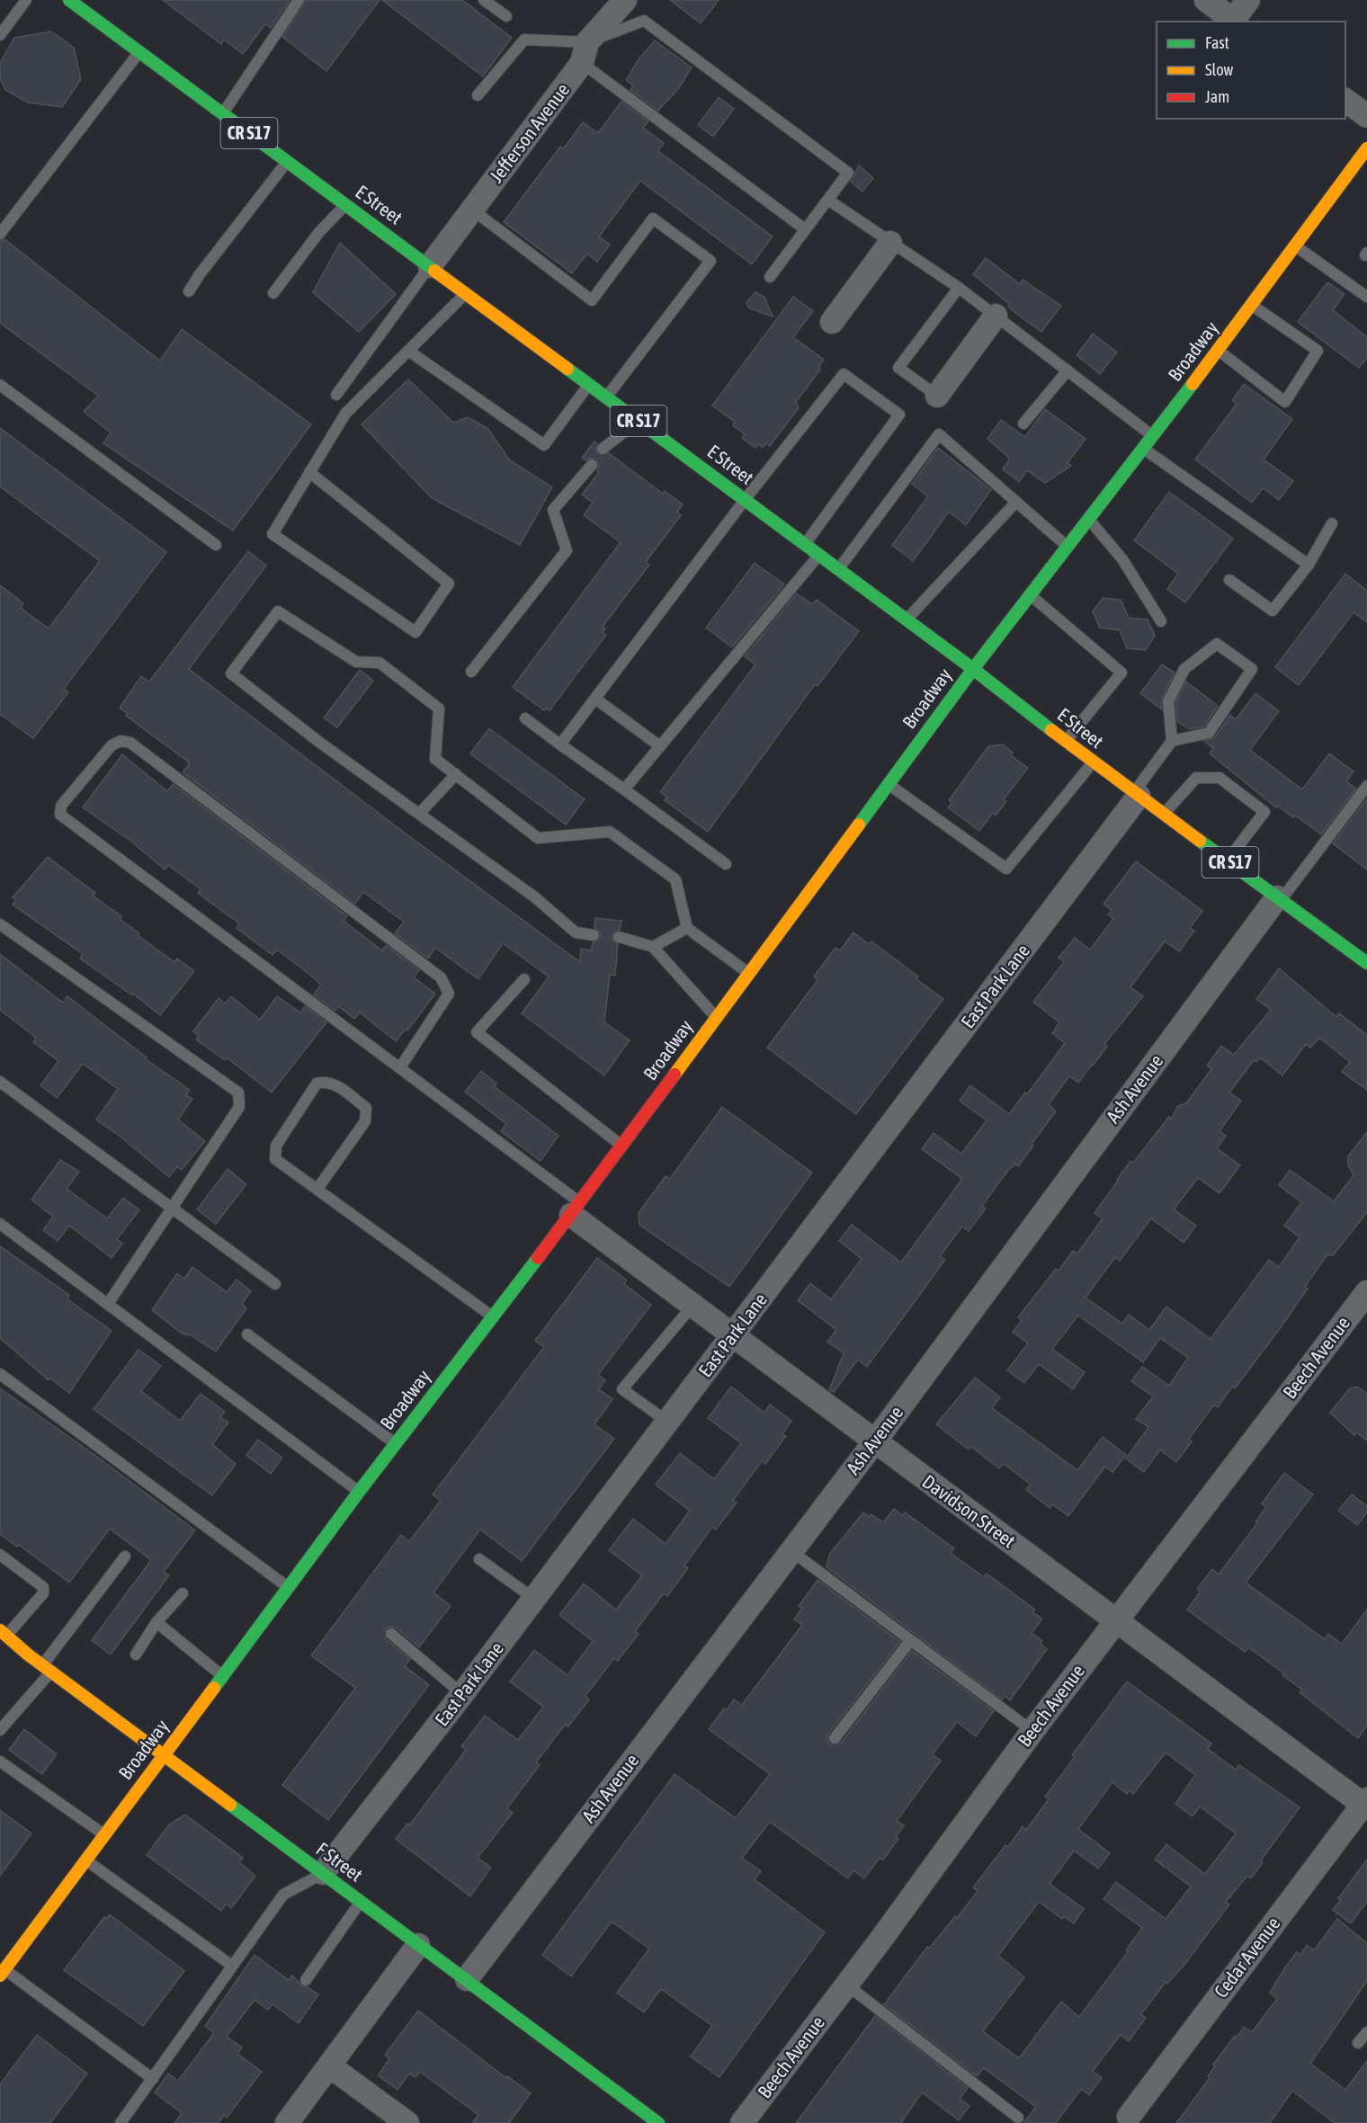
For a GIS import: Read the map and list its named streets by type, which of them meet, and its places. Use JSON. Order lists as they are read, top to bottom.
{
  "streets": {
    "main road": [
      "CR S17",
      "E Street",
      "Broadway",
      "F Street"
    ],
    "street": [
      "Jefferson Avenue",
      "East Park Lane",
      "Ash Avenue",
      "Beech Avenue",
      "Davidson Street",
      "Cedar Avenue"
    ]
  },
  "crossings": [
    ["Jefferson Avenue", "E Street"],
    ["E Street", "Broadway"],
    ["E Street", "East Park Lane"],
    ["E Street", "Ash Avenue"],
    ["Broadway", "Davidson Street"],
    ["Broadway", "F Street"],
    ["East Park Lane", "Davidson Street"],
    ["East Park Lane", "F Street"],
    ["Ash Avenue", "Davidson Street"],
    ["Ash Avenue", "F Street"],
    ["Beech Avenue", "Davidson Street"],
    ["Davidson Street", "Cedar Avenue"]
  ],
  "legend": ["Fast", "Slow", "Jam"]
}
